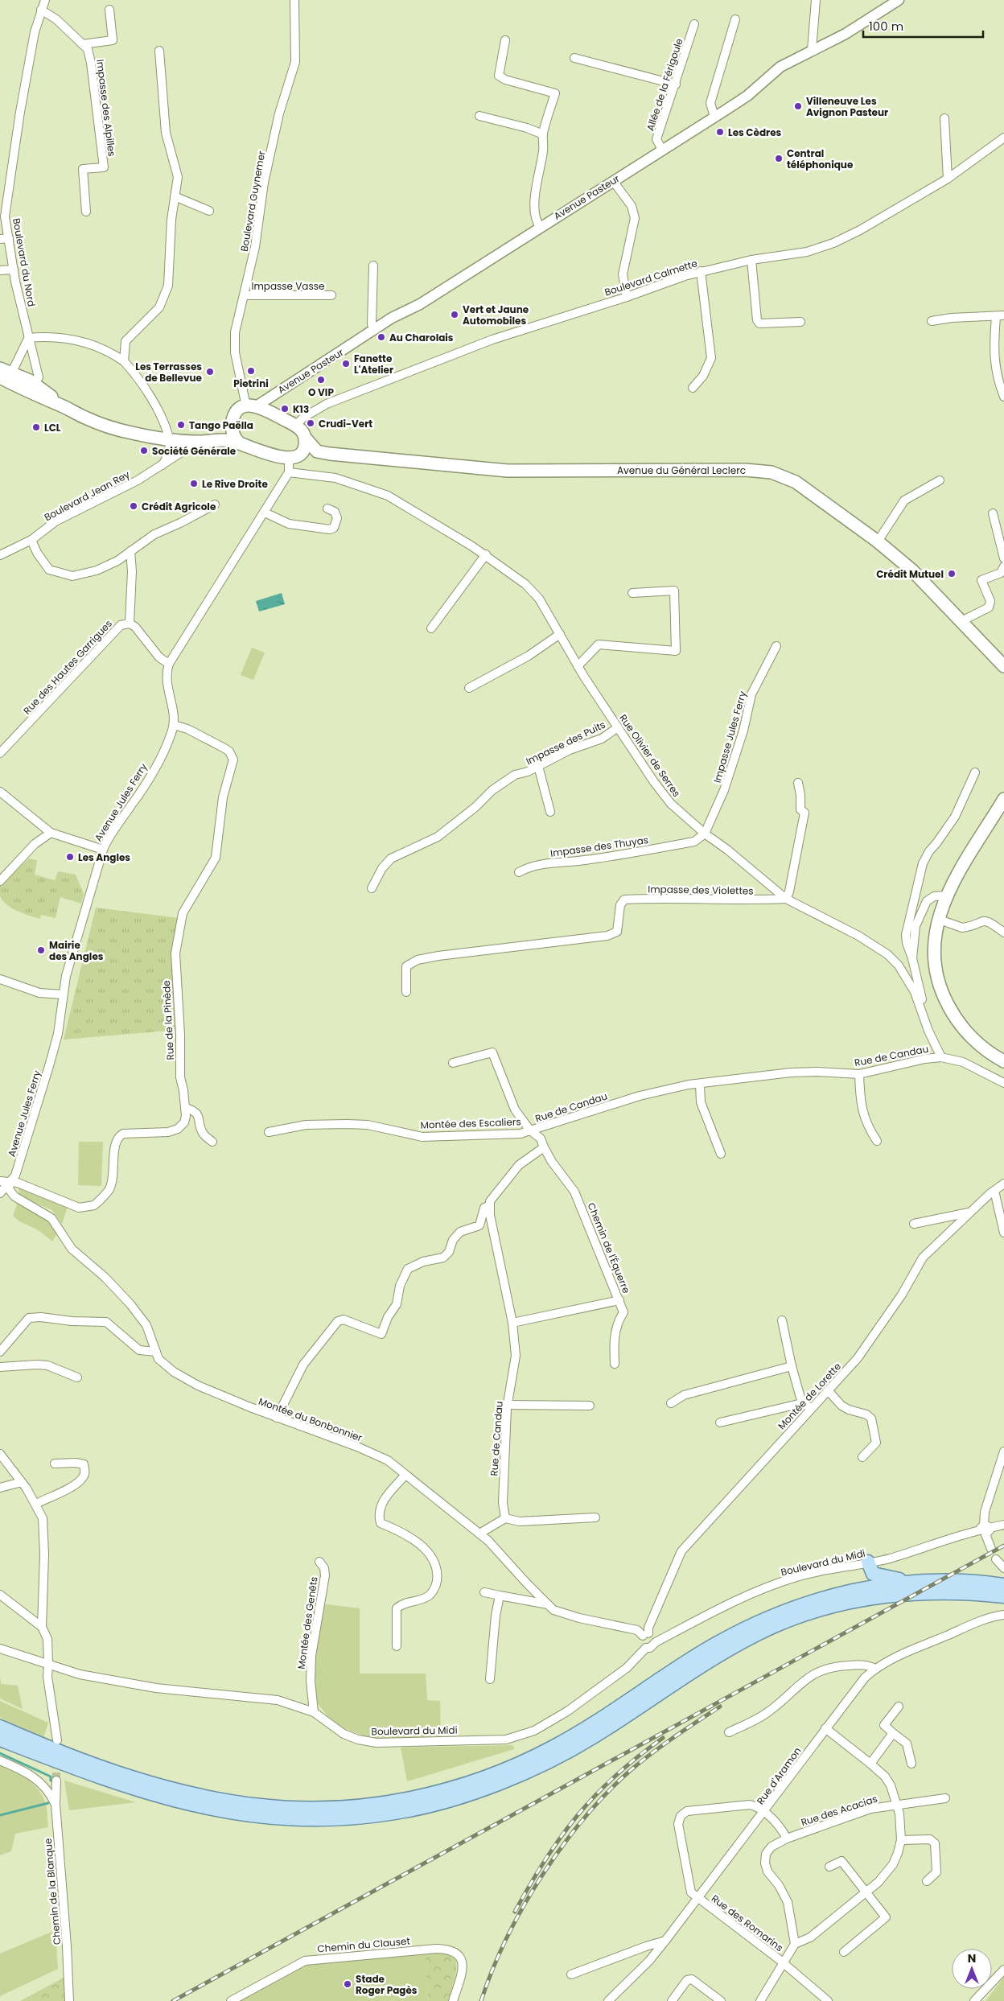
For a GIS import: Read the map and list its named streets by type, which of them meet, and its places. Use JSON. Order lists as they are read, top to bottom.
{
  "streets": {
    "main road": ["Avenue du Général Leclerc"],
    "street": [
      "Allée de la Férigoule",
      "Impasse des Alpilles",
      "Avenue Pasteur",
      "Boulevard Guynemer",
      "Boulevard du Nord",
      "Boulevard Calmette",
      "Impasse Vasse",
      "Boulevard Jean Rey",
      "Rue des Hautes Garrigues",
      "Impasse Jules Ferry",
      "Impasse des Puits",
      "Rue Olivier de Serres",
      "Avenue Jules Ferry",
      "Impasse des Thuyas",
      "Impasse des Violettes",
      "Rue de la Pinède",
      "Rue de Candau",
      "Montée des Escaliers",
      "Chemin de l'Équerre",
      "Montée de Lorette",
      "Montée du Bonbonnier",
      "Boulevard du Midi",
      "Montée des Genêts",
      "Rue d'Aramon",
      "Rue des Acacias",
      "Chemin de la Blanque",
      "Rue des Romarins",
      "Chemin du Clauset"
    ]
  },
  "crossings": [
    ["Allée de la Férigoule", "Avenue Pasteur"],
    ["Impasse des Alpilles", "Boulevard du Nord"],
    ["Avenue Pasteur", "Boulevard Guynemer"],
    ["Boulevard Guynemer", "Impasse Vasse"],
    ["Impasse Jules Ferry", "Rue Olivier de Serres"],
    ["Impasse Jules Ferry", "Impasse des Thuyas"],
    ["Impasse des Puits", "Rue Olivier de Serres"],
    ["Rue Olivier de Serres", "Avenue Jules Ferry"],
    ["Rue Olivier de Serres", "Impasse des Thuyas"],
    ["Rue Olivier de Serres", "Impasse des Violettes"],
    ["Rue Olivier de Serres", "Rue de Candau"],
    ["Avenue Jules Ferry", "Rue de la Pinède"],
    ["Avenue Jules Ferry", "Montée du Bonbonnier"],
    ["Rue de la Pinède", "Montée du Bonbonnier"],
    ["Rue de Candau", "Montée des Escaliers"],
    ["Rue de Candau", "Chemin de l'Équerre"],
    ["Montée de Lorette", "Montée du Bonbonnier"],
    ["Montée de Lorette", "Boulevard du Midi"],
    ["Montée du Bonbonnier", "Boulevard du Midi"],
    ["Boulevard du Midi", "Montée des Genêts"],
    ["Rue d'Aramon", "Rue des Romarins"]
  ],
  "places": [
    "Villeneuve Les Avignon Pasteur",
    "Les Cèdres",
    "Central téléphonique",
    "Vert et Jaune Automobiles",
    "Au Charolais",
    "Fanette L'Atelier",
    "Pietrini",
    "Les Terrasses de Bellevue",
    "O VIP",
    "K13",
    "Crudi-Vert",
    "Tango Paëlla",
    "LCL",
    "Société Générale",
    "Le Rive Droite",
    "Crédit Agricole",
    "Crédit Mutuel",
    "Les Angles",
    "Mairie des Angles",
    "Stade Roger Pagès"
  ],
  "scale_bar": "100 m",
  "north": "top"
}
